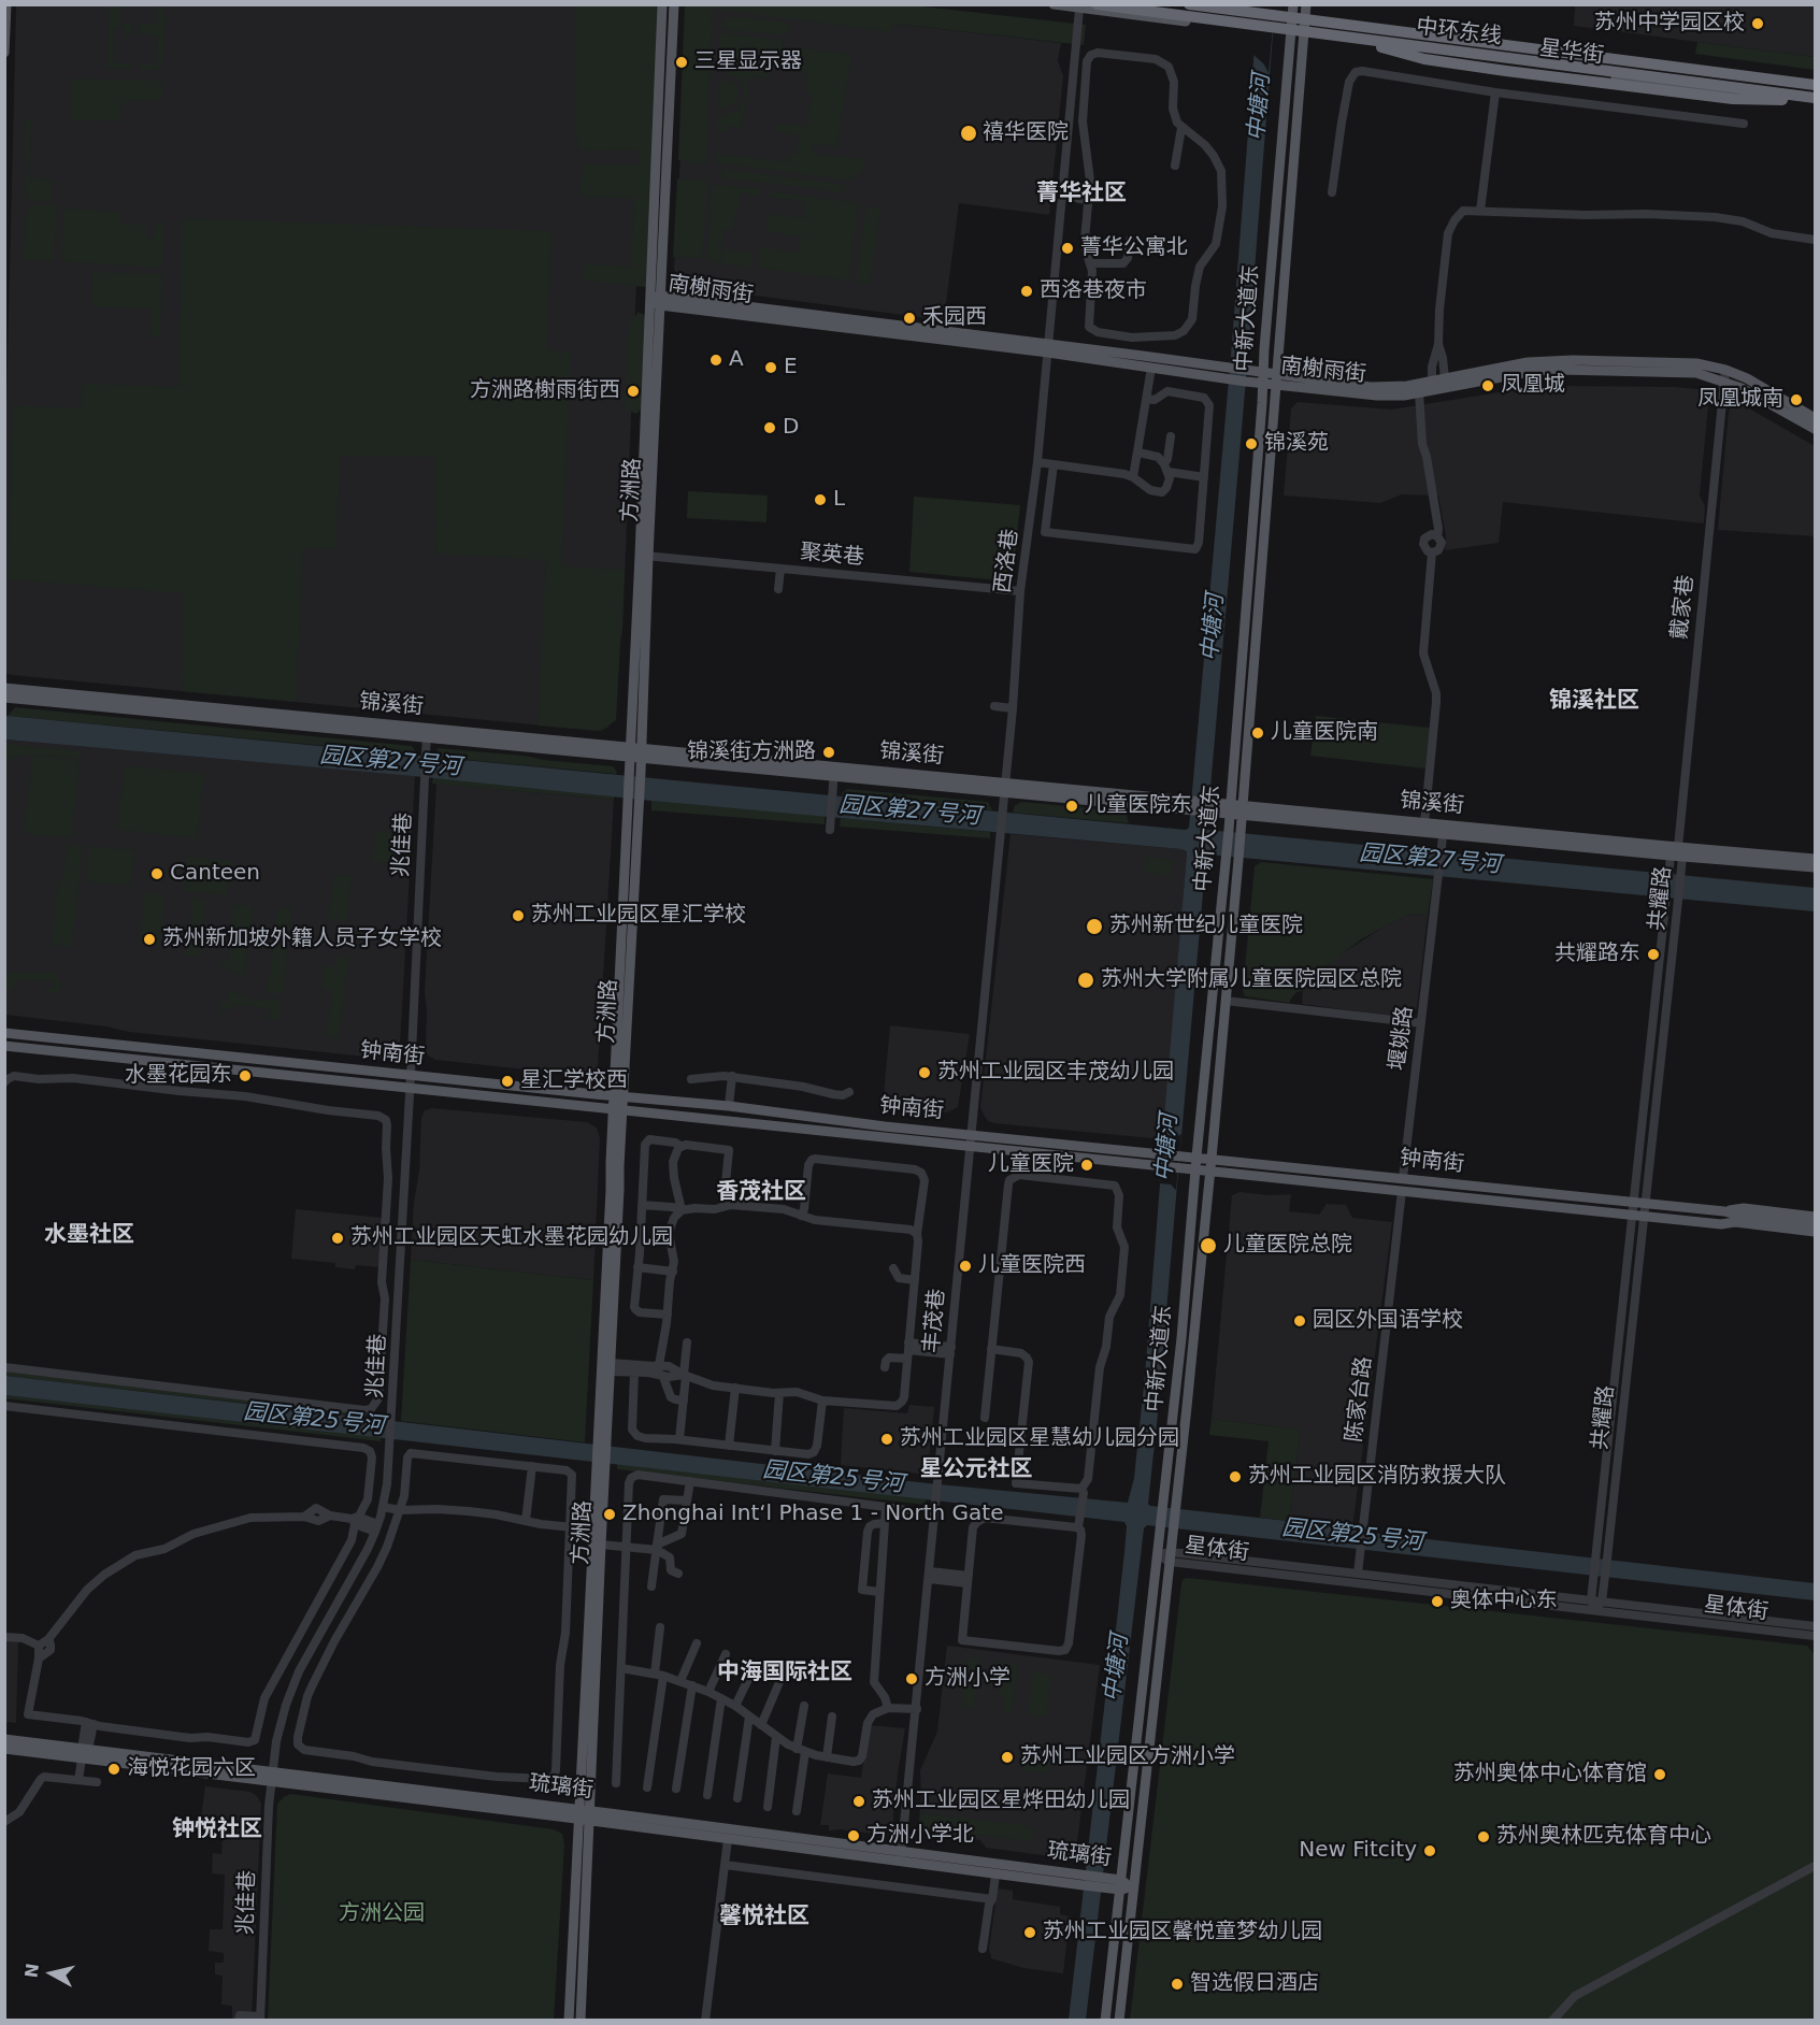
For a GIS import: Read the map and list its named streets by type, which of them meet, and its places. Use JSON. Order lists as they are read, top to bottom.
{
  "streets": {
    "highway": ["中环东线"],
    "main road": [
      "星华街",
      "南榭雨街",
      "中新大道东",
      "方洲路",
      "锦溪街",
      "钟南街",
      "琉璃街"
    ],
    "street": [
      "聚英巷",
      "西洛巷",
      "戴家巷",
      "兆佳巷",
      "共耀路",
      "堰姚路",
      "丰茂巷",
      "陈家台路",
      "星体街"
    ]
  },
  "crossings": [
    ["中环东线", "星华街"],
    ["星华街", "中新大道东"],
    ["星华街", "西洛巷"],
    ["南榭雨街", "中新大道东"],
    ["南榭雨街", "方洲路"],
    ["南榭雨街", "西洛巷"],
    ["南榭雨街", "戴家巷"],
    ["中新大道东", "锦溪街"],
    ["中新大道东", "钟南街"],
    ["中新大道东", "星体街"],
    ["中新大道东", "琉璃街"],
    ["方洲路", "聚英巷"],
    ["方洲路", "锦溪街"],
    ["方洲路", "钟南街"],
    ["方洲路", "琉璃街"],
    ["聚英巷", "西洛巷"],
    ["西洛巷", "锦溪街"],
    ["西洛巷", "丰茂巷"],
    ["戴家巷", "锦溪街"],
    ["戴家巷", "共耀路"],
    ["锦溪街", "兆佳巷"],
    ["锦溪街", "共耀路"],
    ["锦溪街", "堰姚路"],
    ["锦溪街", "丰茂巷"],
    ["兆佳巷", "钟南街"],
    ["兆佳巷", "琉璃街"],
    ["共耀路", "钟南街"],
    ["共耀路", "星体街"],
    ["堰姚路", "钟南街"],
    ["钟南街", "丰茂巷"],
    ["钟南街", "陈家台路"],
    ["丰茂巷", "琉璃街"],
    ["陈家台路", "星体街"]
  ],
  "districts": [
    "菁华社区",
    "锦溪社区",
    "香茂社区",
    "水墨社区",
    "星公元社区",
    "中海国际社区",
    "钟悦社区",
    "馨悦社区"
  ],
  "water": ["中塘河", "园区第27号河", "园区第25号河"],
  "parks": ["方洲公园"],
  "places": [
    "苏州中学园区校",
    "三星显示器",
    "禧华医院",
    "菁华公寓北",
    "西洛巷夜市",
    "禾园西",
    "A",
    "E",
    "凤凰城",
    "方洲路榭雨街西",
    "凤凰城南",
    "D",
    "锦溪苑",
    "L",
    "儿童医院南",
    "锦溪街方洲路",
    "儿童医院东",
    "Canteen",
    "苏州工业园区星汇学校",
    "苏州新世纪儿童医院",
    "苏州新加坡外籍人员子女学校",
    "共耀路东",
    "苏州大学附属儿童医院园区总院",
    "苏州工业园区丰茂幼儿园",
    "水墨花园东",
    "星汇学校西",
    "儿童医院",
    "苏州工业园区天虹水墨花园幼儿园",
    "儿童医院总院",
    "儿童医院西",
    "园区外国语学校",
    "苏州工业园区星慧幼儿园分园",
    "苏州工业园区消防救援大队",
    "Zhonghai Int‘l Phase 1 - North Gate",
    "奥体中心东",
    "方洲小学",
    "苏州工业园区方洲小学",
    "海悦花园六区",
    "苏州奥体中心体育馆",
    "苏州工业园区星烨田幼儿园",
    "方洲小学北",
    "苏州奥林匹克体育中心",
    "New Fitcity",
    "苏州工业园区馨悦童梦幼儿园",
    "智选假日酒店"
  ],
  "north": "left"
}
